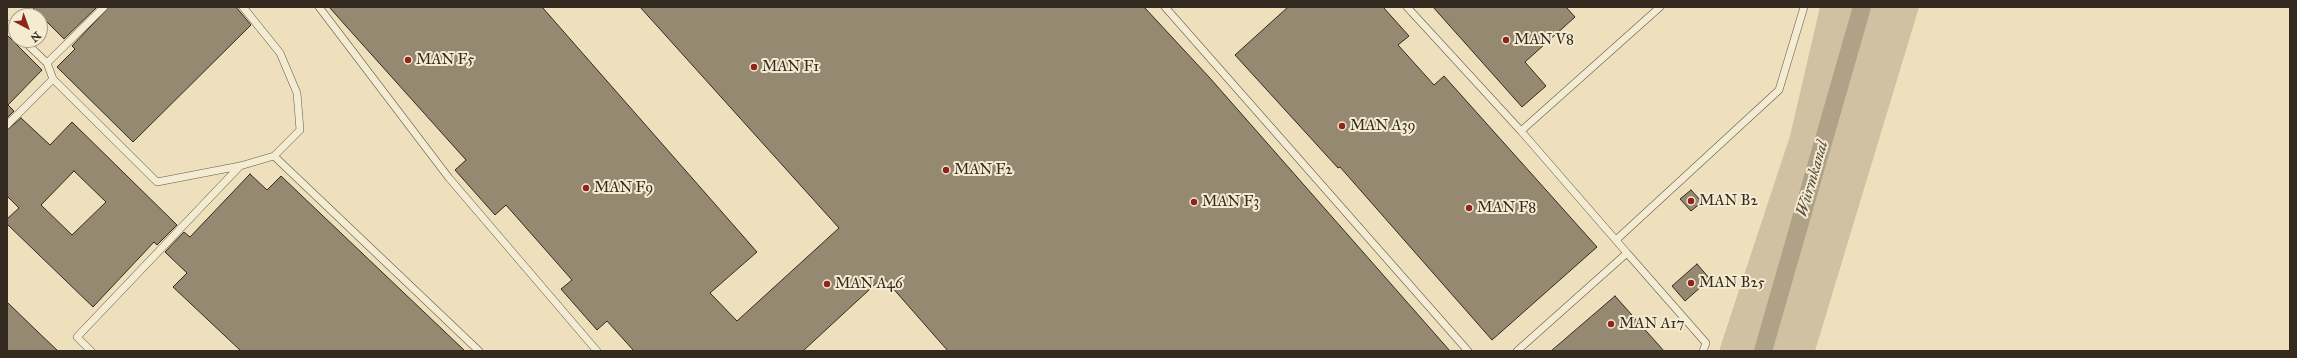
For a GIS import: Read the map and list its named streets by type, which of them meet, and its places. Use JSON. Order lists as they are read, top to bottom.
{
  "water": ["Würmkanal"],
  "places": [
    "MAN V8",
    "MAN F5",
    "MAN F1",
    "MAN A39",
    "MAN F2",
    "MAN F9",
    "MAN B2",
    "MAN F3",
    "MAN F8",
    "MAN B25",
    "MAN A46",
    "MAN A17"
  ],
  "north": "bottom right"
}
